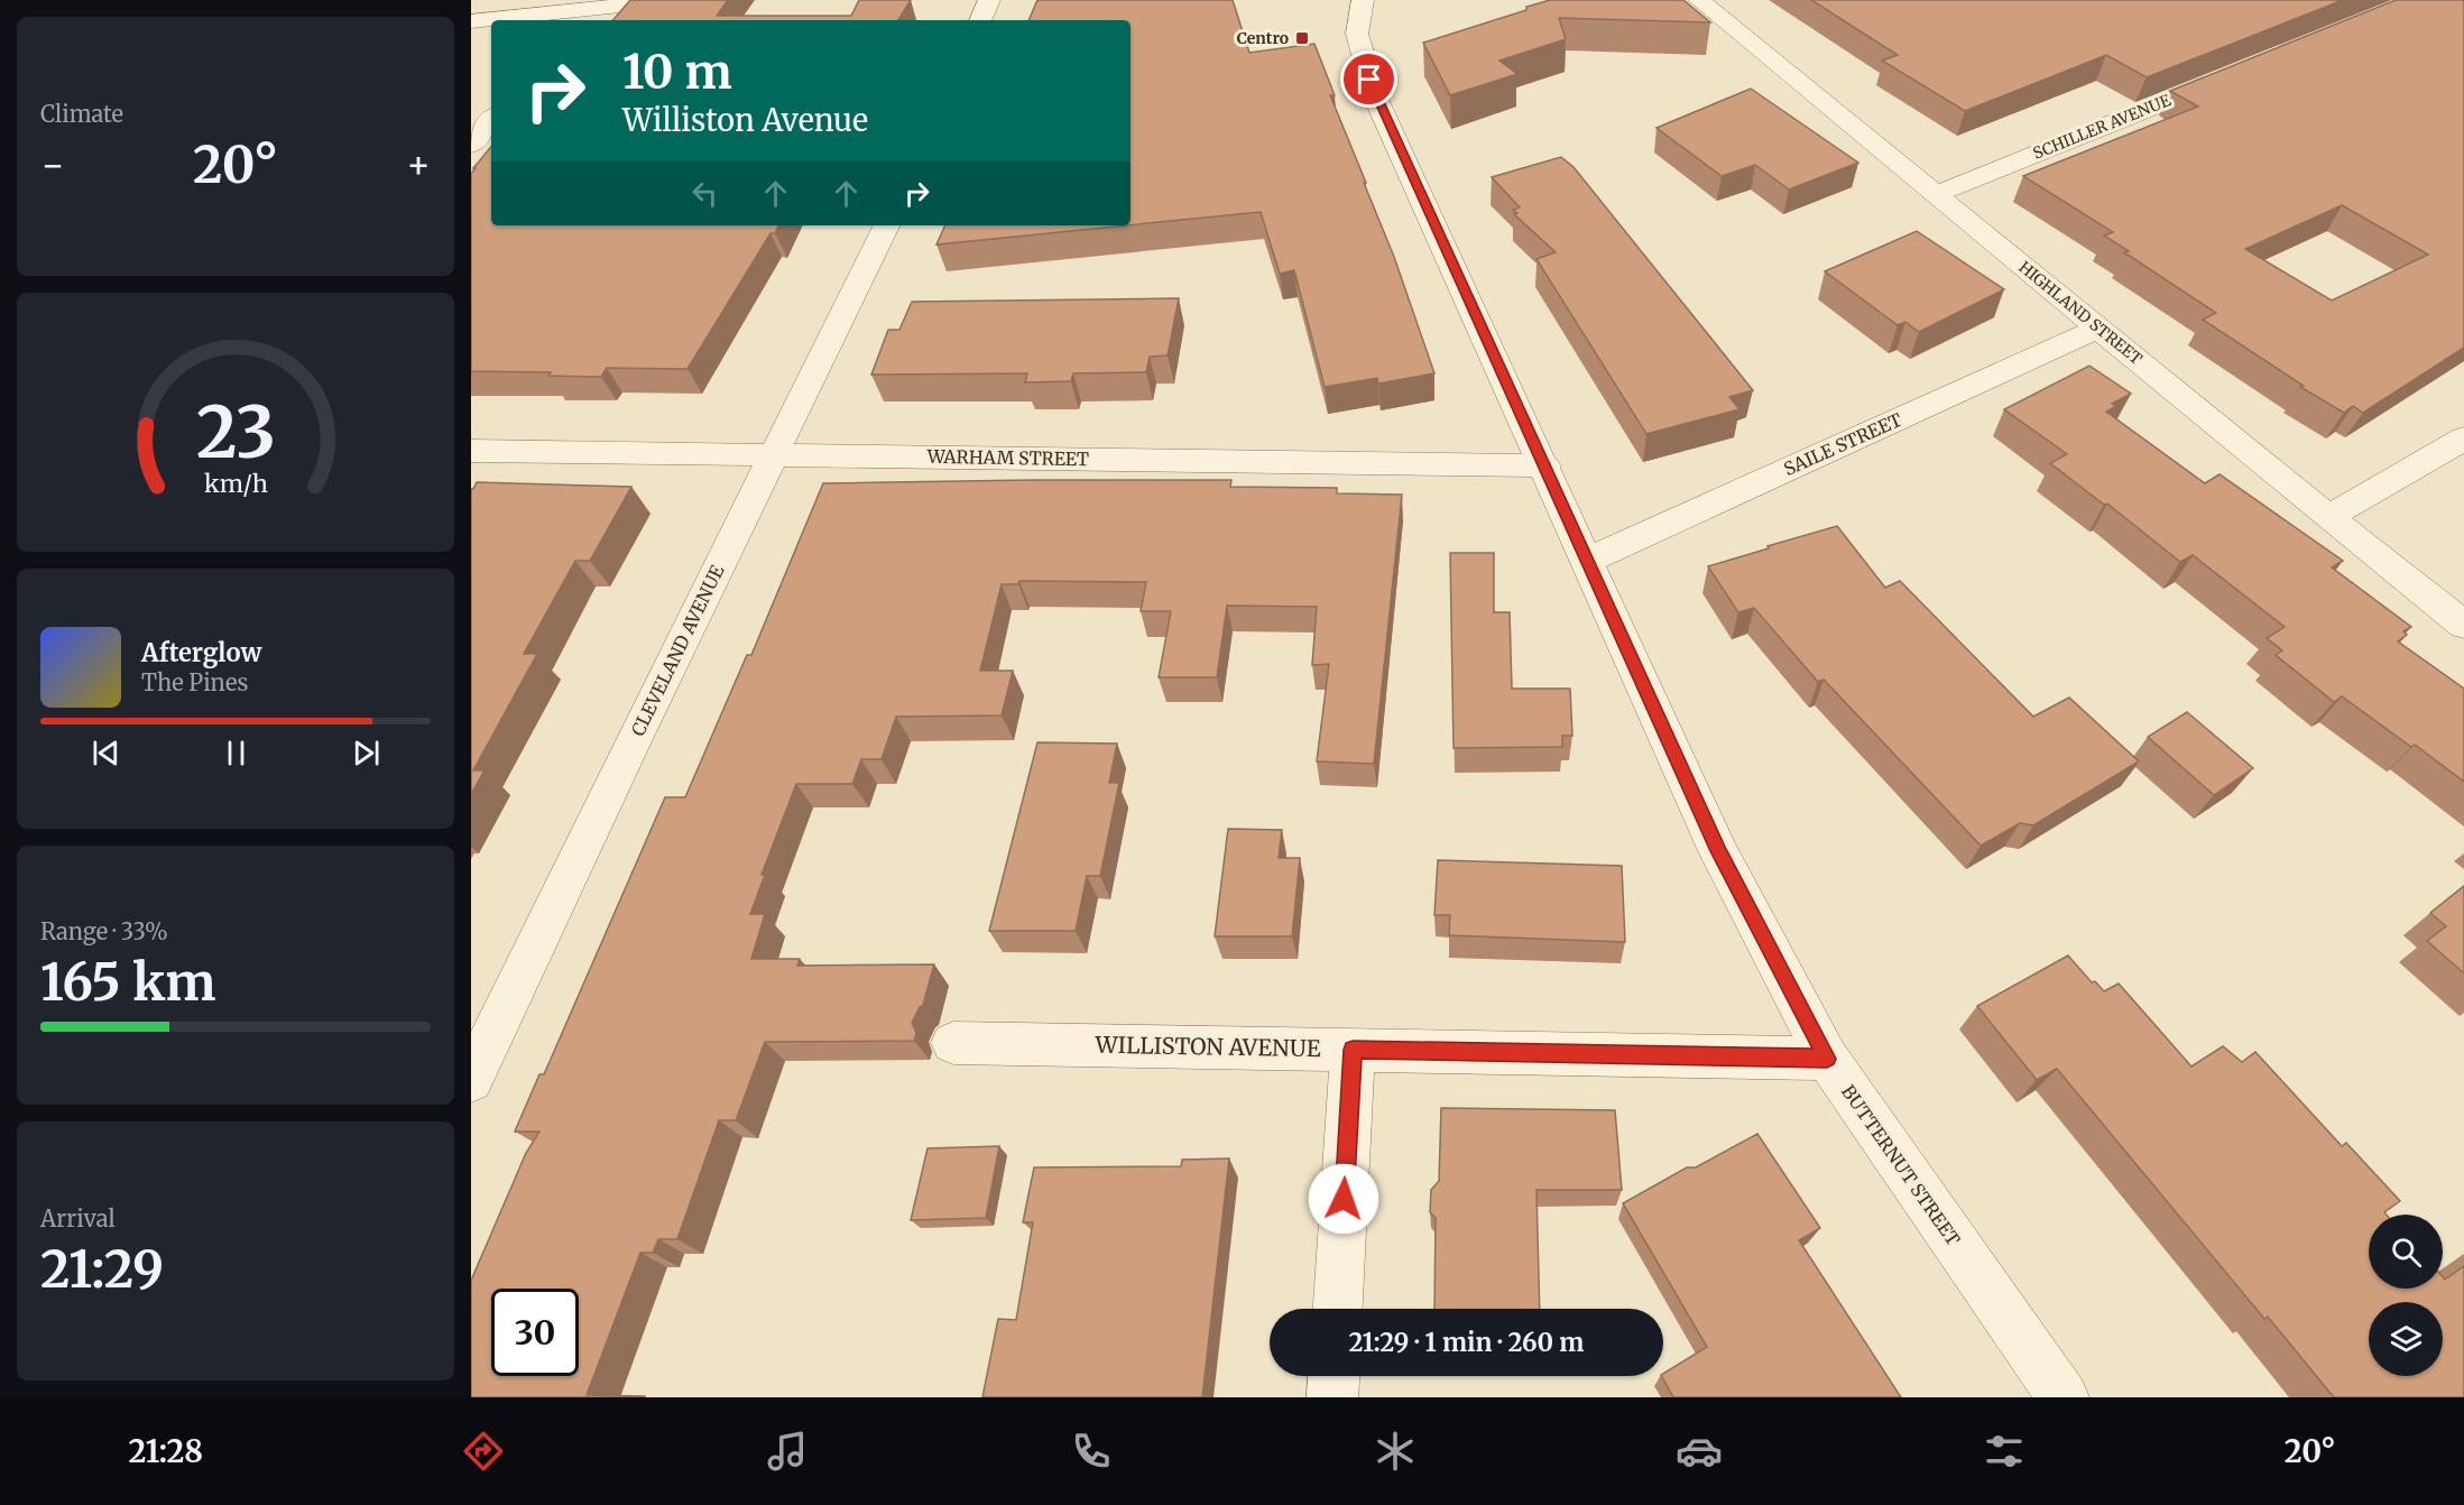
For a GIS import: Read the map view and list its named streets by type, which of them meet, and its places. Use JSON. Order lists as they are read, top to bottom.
{
  "streets": {
    "street": [
      "SCHILLER AVENUE",
      "HIGHLAND STREET",
      "SAILE STREET",
      "WARHAM STREET",
      "CLEVELAND AVENUE",
      "WILLISTON AVENUE",
      "BUTTERNUT STREET"
    ]
  },
  "crossings": [
    ["SCHILLER AVENUE", "HIGHLAND STREET"],
    ["HIGHLAND STREET", "SAILE STREET"],
    ["SAILE STREET", "BUTTERNUT STREET"],
    ["WARHAM STREET", "CLEVELAND AVENUE"],
    ["WARHAM STREET", "BUTTERNUT STREET"],
    ["WILLISTON AVENUE", "BUTTERNUT STREET"]
  ],
  "places": {
    "transit": ["Centro"]
  },
  "page": {
    "tile": [
      "Climate",
      ["Range · 33%", "165 km"],
      ["Arrival", "21:29"]
    ],
    "turn": ["10 m", "Williston Avenue"],
    "heat": ["−", "20°", "+"],
    "song": ["Afterglow", "The Pines"],
    "limit": "30",
    "trip": "21:29 · 1 min · 260 m",
    "tabs": ["21:28", "20°"],
    "gauge": ["23", "km/h"]
  }
}
